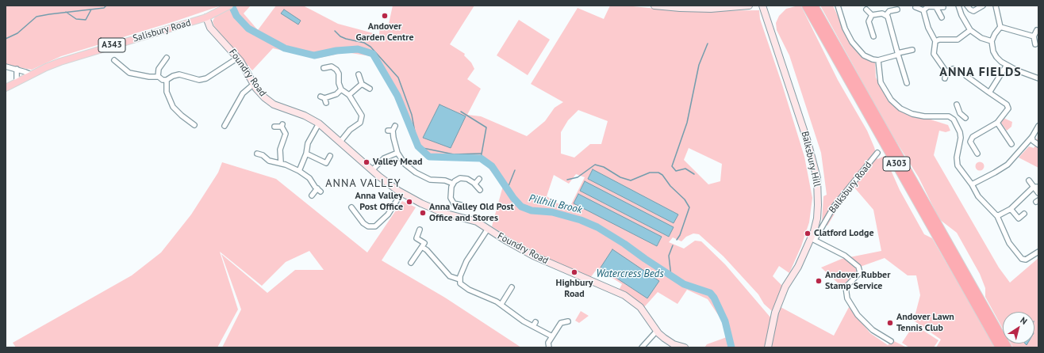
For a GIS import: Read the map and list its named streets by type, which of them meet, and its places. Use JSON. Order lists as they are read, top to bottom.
{
  "streets": {
    "highway": ["A303"],
    "main road": ["Salisbury Road", "A343"],
    "street": ["Foundry Road", "Balksbury Hill", "Balksbury Road"]
  },
  "crossings": [
    ["Salisbury Road", "Foundry Road"],
    ["Balksbury Hill", "Balksbury Road"]
  ],
  "districts": ["ANNA FIELDS", "ANNA VALLEY"],
  "water": ["Pillhill Brook", "Watercress Beds"],
  "places": [
    "Andover Garden Centre",
    "Valley Mead",
    "Anna Valley Post Office",
    "Anna Valley Old Post Office and Stores",
    "Clatford Lodge",
    "Highbury Road",
    "Andover Rubber Stamp Service",
    "Andover Lawn Tennis Club"
  ],
  "north": "top right"
}
